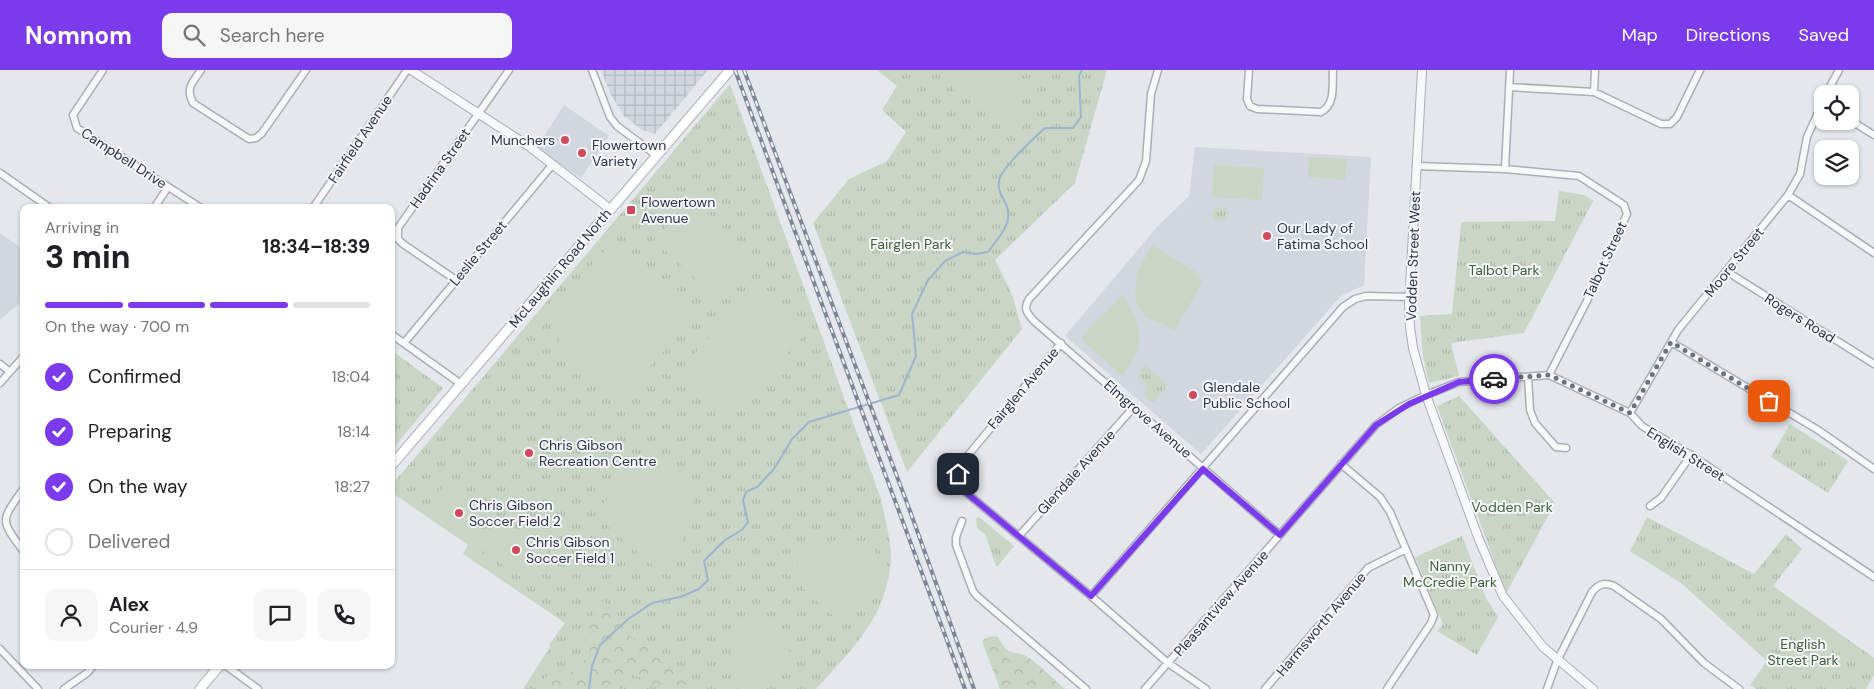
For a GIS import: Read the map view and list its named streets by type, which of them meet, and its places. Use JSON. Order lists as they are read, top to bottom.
{
  "streets": {
    "main road": ["McLaughlin Road North"],
    "street": [
      "Fairfield Avenue",
      "Campbell Drive",
      "Hadrina Street",
      "Leslie Street",
      "Vodden Street West",
      "Talbot Street",
      "Moore Street",
      "Rogers Road",
      "Fairglen Avenue",
      "Elmgrove Avenue",
      "English Street",
      "Glendale Avenue",
      "Pleasantview Avenue",
      "Harmsworth Avenue"
    ]
  },
  "crossings": [
    ["Hadrina Street", "Leslie Street"],
    ["Vodden Street West", "Talbot Street"],
    ["Vodden Street West", "Pleasantview Avenue"],
    ["Talbot Street", "English Street"],
    ["Moore Street", "Rogers Road"],
    ["Moore Street", "English Street"],
    ["Fairglen Avenue", "Elmgrove Avenue"],
    ["Fairglen Avenue", "Glendale Avenue"],
    ["Fairglen Avenue", "Pleasantview Avenue"],
    ["Elmgrove Avenue", "Glendale Avenue"],
    ["Elmgrove Avenue", "Pleasantview Avenue"]
  ],
  "parks": [
    "Fairglen Park",
    "Talbot Park",
    "Vodden Park",
    "Nanny McCredie Park",
    "English Street Park"
  ],
  "places": {
    "other": [
      "Munchers",
      "Flowertown Variety",
      "Our Lady of Fatima School",
      "Glendale Public School",
      "Chris Gibson Recreation Centre",
      "Chris Gibson Soccer Field 2",
      "Chris Gibson Soccer Field 1"
    ],
    "transit": ["Flowertown Avenue"]
  },
  "page": {
    "header": "Nomnom",
    "search": "Search here",
    "nav": ["Map", "Directions", "Saved"],
    "heading": ["3 min", "Arriving in", "18:34–18:39"],
    "panel": ["Alex", "Courier · 4.9"],
    "bar": "On the way · 700 m",
    "list": [
      ["Confirmed", "18:04"],
      ["Preparing", "18:14"],
      ["On the way", "18:27"],
      "Delivered"
    ]
  }
}
